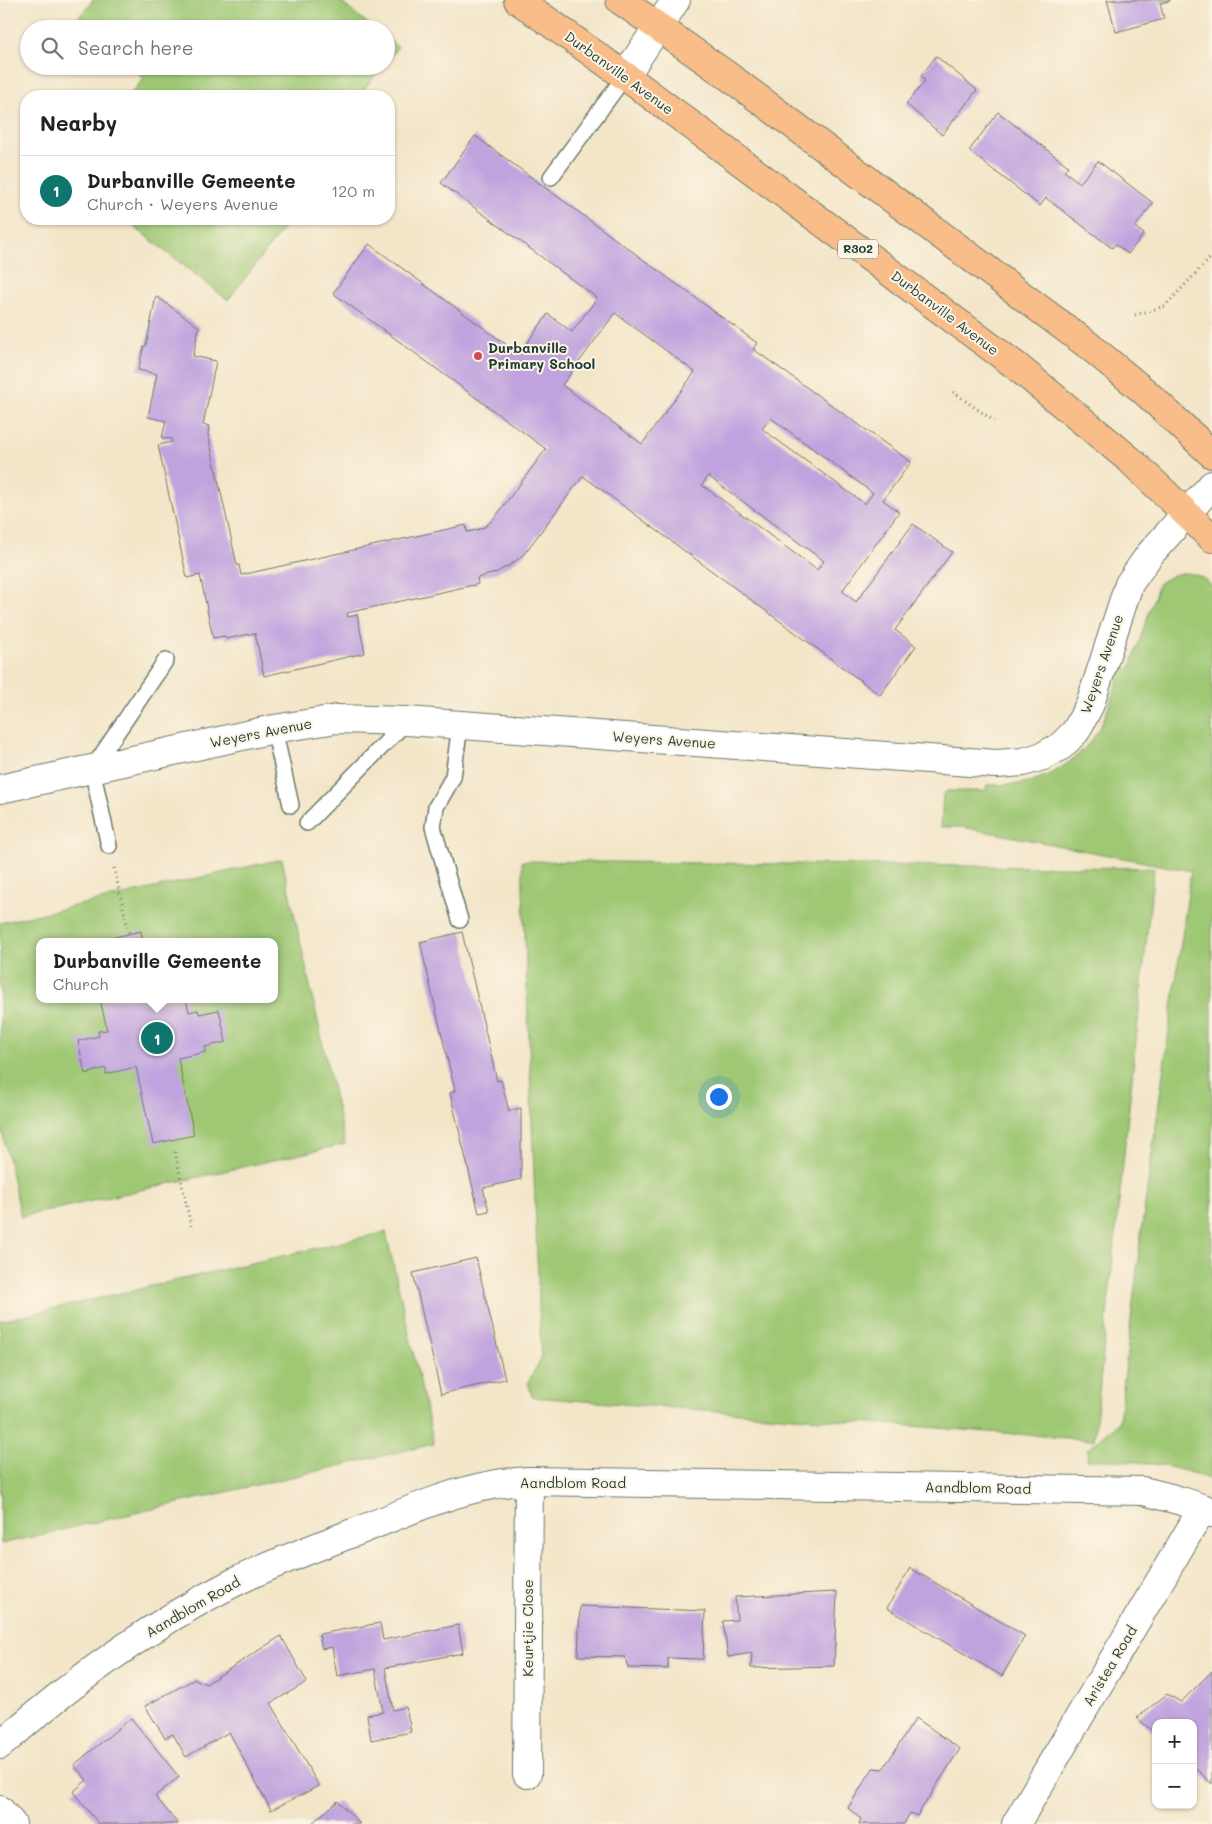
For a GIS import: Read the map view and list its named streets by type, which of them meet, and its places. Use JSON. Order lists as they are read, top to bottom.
{
  "streets": {
    "main road": ["Durbanville Avenue", "R302"],
    "street": [
      "Weyers Avenue",
      "Aandblom Road",
      "Keurtjie Close",
      "Aristea Road"
    ]
  },
  "crossings": [
    ["Durbanville Avenue", "Weyers Avenue"],
    ["Aandblom Road", "Keurtjie Close"],
    ["Aandblom Road", "Aristea Road"]
  ],
  "places": ["Durbanville Primary School"],
  "page": {
    "search": "Search here",
    "heading": "Nearby",
    "list": [
      {
        "mark": "1",
        "name": "Durbanville Gemeente",
        "note": "Church · Weyers Avenue",
        "value": "120 m"
      }
    ],
    "popup": ["Durbanville Gemeente", "Church"],
    "pins": "1",
    "map_buttons": ["+", "−"]
  }
}
